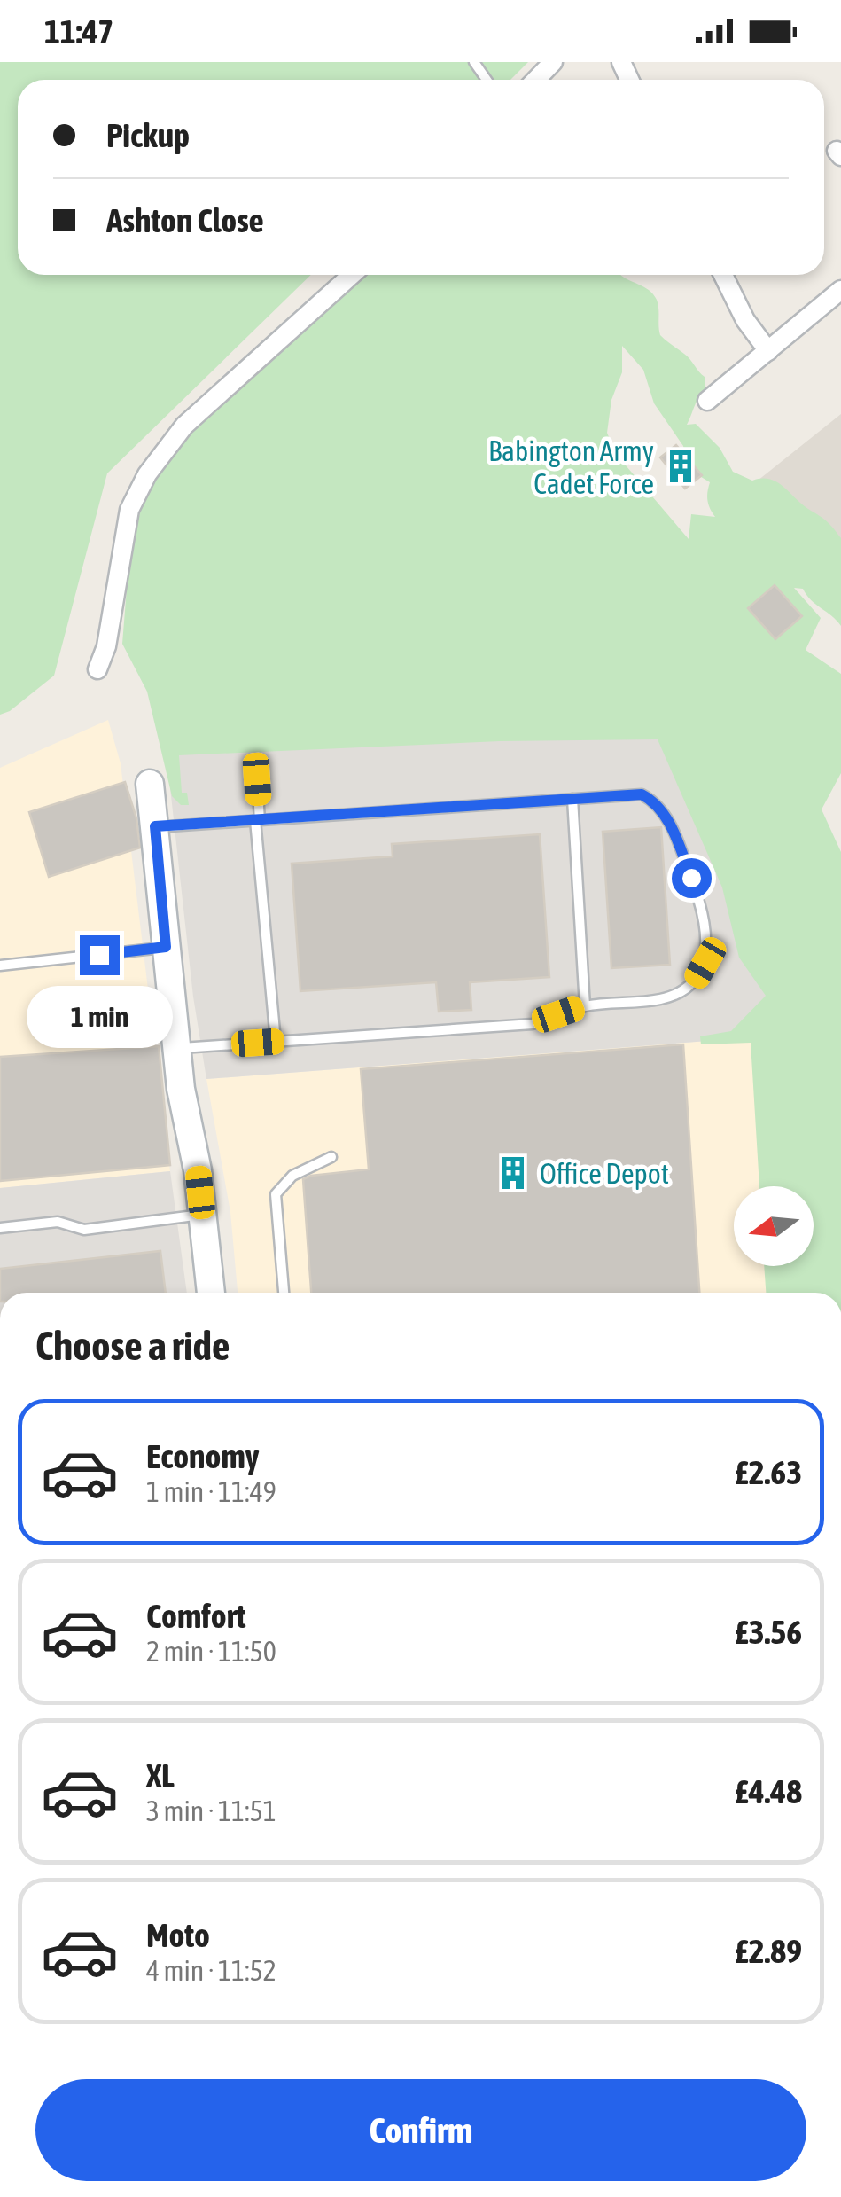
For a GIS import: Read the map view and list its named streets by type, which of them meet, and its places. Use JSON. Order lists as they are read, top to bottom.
{
  "places": {
    "building": ["Babington Army Cadet Force", "Office Depot"]
  },
  "north": "left",
  "page": {
    "status": "11:47",
    "banner": ["Pickup", "Ashton Close"],
    "bubble": "1 min",
    "heading": "Choose a ride",
    "list": [
      {
        "name": "Economy",
        "note": "1 min · 11:49",
        "value": "£2.63"
      },
      {
        "name": "Comfort",
        "note": "2 min · 11:50",
        "value": "£3.56"
      },
      {
        "name": "XL",
        "note": "3 min · 11:51",
        "value": "£4.48"
      },
      {
        "name": "Moto",
        "note": "4 min · 11:52",
        "value": "£2.89"
      }
    ],
    "buttons": "Confirm"
  }
}
